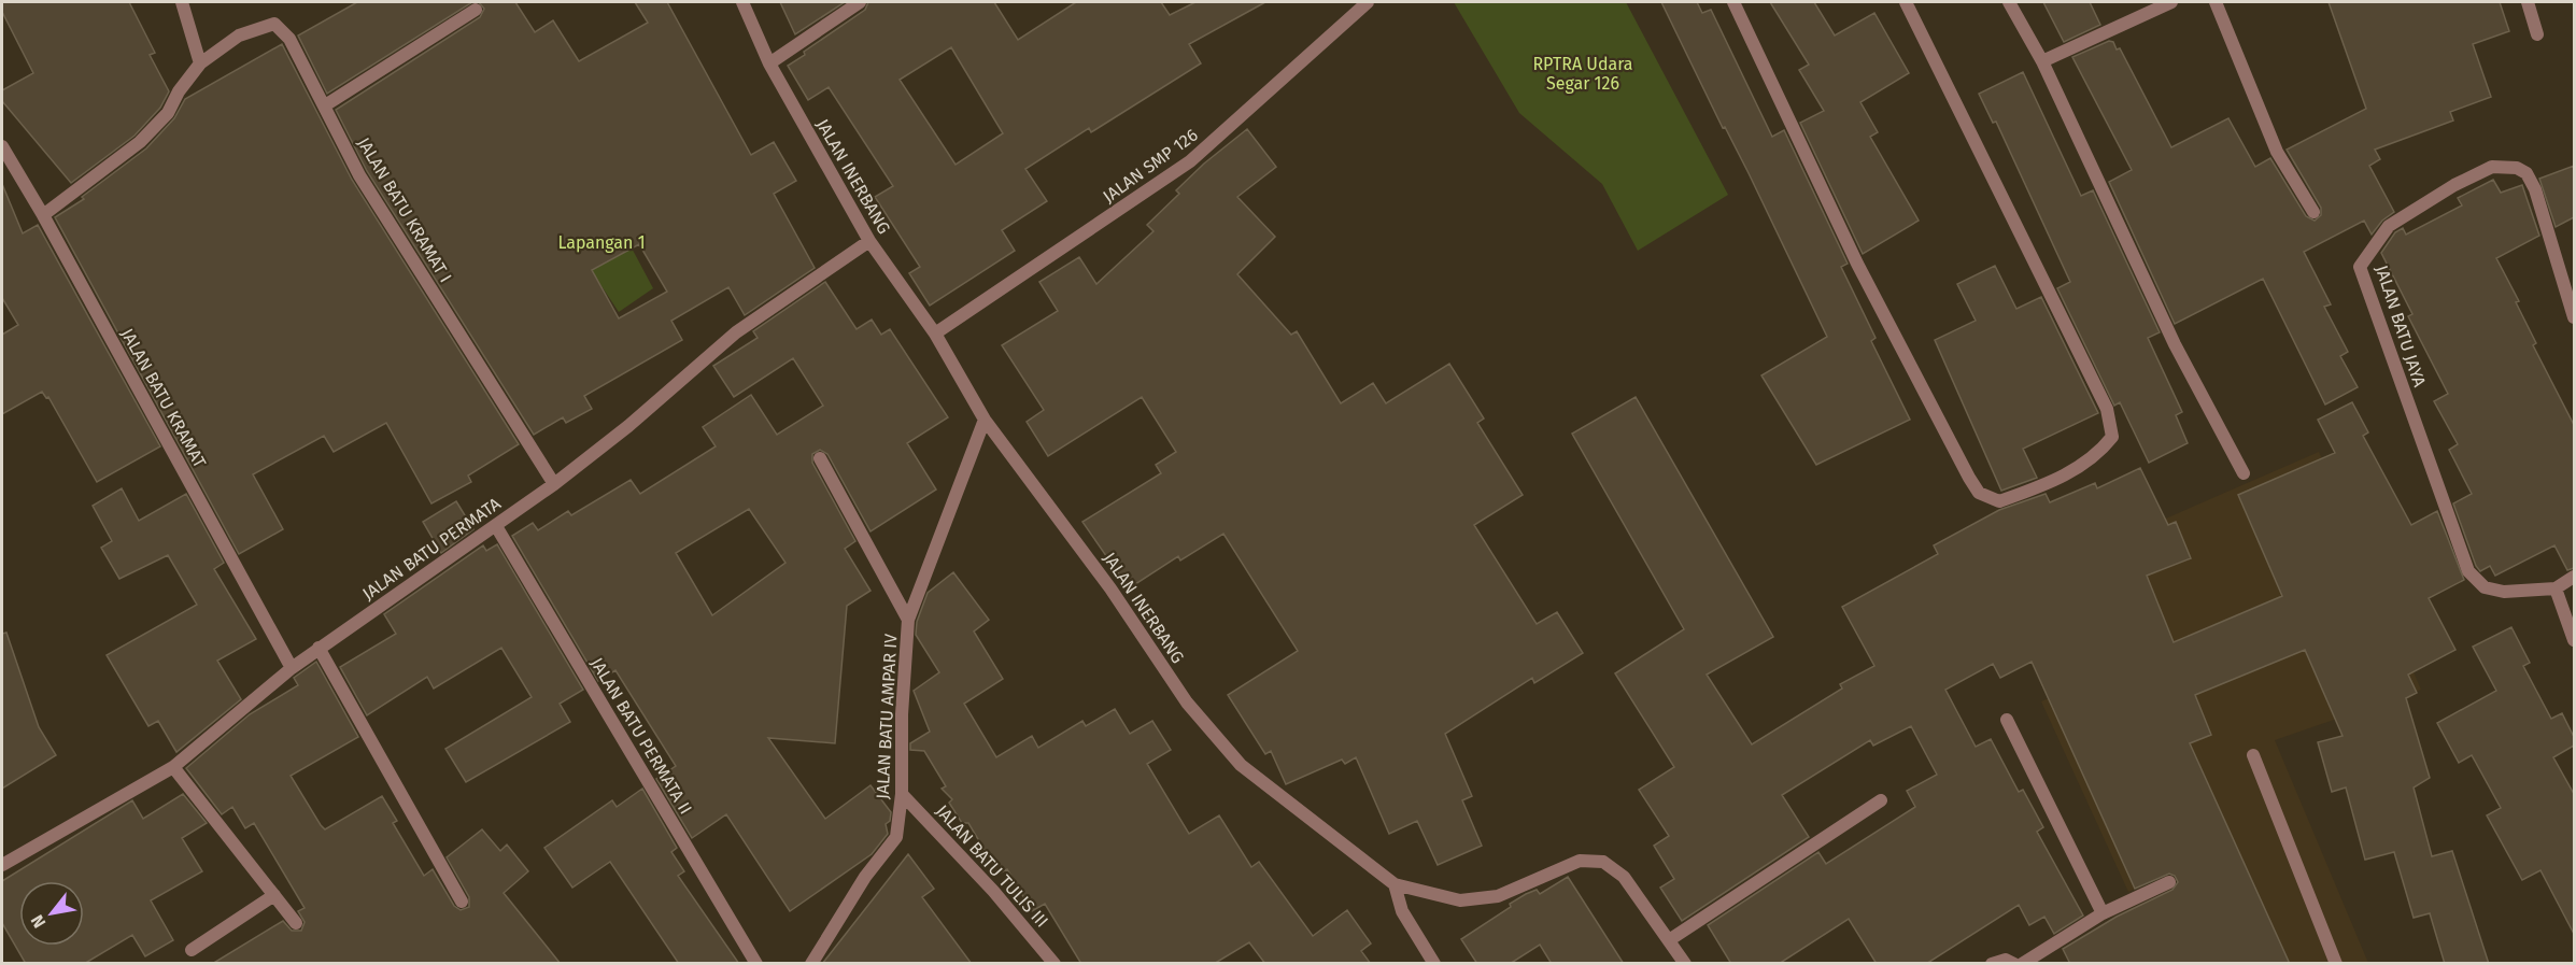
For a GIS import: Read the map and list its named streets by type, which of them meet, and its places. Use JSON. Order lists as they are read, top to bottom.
{
  "streets": {
    "street": [
      "JALAN SMP 126",
      "JALAN INERBANG",
      "JALAN BATU KRAMAT I",
      "JALAN BATU JAYA",
      "JALAN BATU KRAMAT",
      "JALAN BATU PERMATA",
      "JALAN BATU AMPAR IV",
      "JALAN BATU PERMATA II",
      "JALAN BATU TULIS III"
    ]
  },
  "crossings": [
    ["JALAN SMP 126", "JALAN INERBANG"],
    ["JALAN INERBANG", "JALAN BATU PERMATA"],
    ["JALAN INERBANG", "JALAN BATU AMPAR IV"],
    ["JALAN BATU KRAMAT I", "JALAN BATU KRAMAT"],
    ["JALAN BATU KRAMAT I", "JALAN BATU PERMATA"],
    ["JALAN BATU KRAMAT", "JALAN BATU PERMATA"],
    ["JALAN BATU PERMATA", "JALAN BATU PERMATA II"],
    ["JALAN BATU AMPAR IV", "JALAN BATU TULIS III"]
  ],
  "parks": ["RPTRA Udara Segar 126", "Lapangan 1"],
  "north": "bottom left"
}
